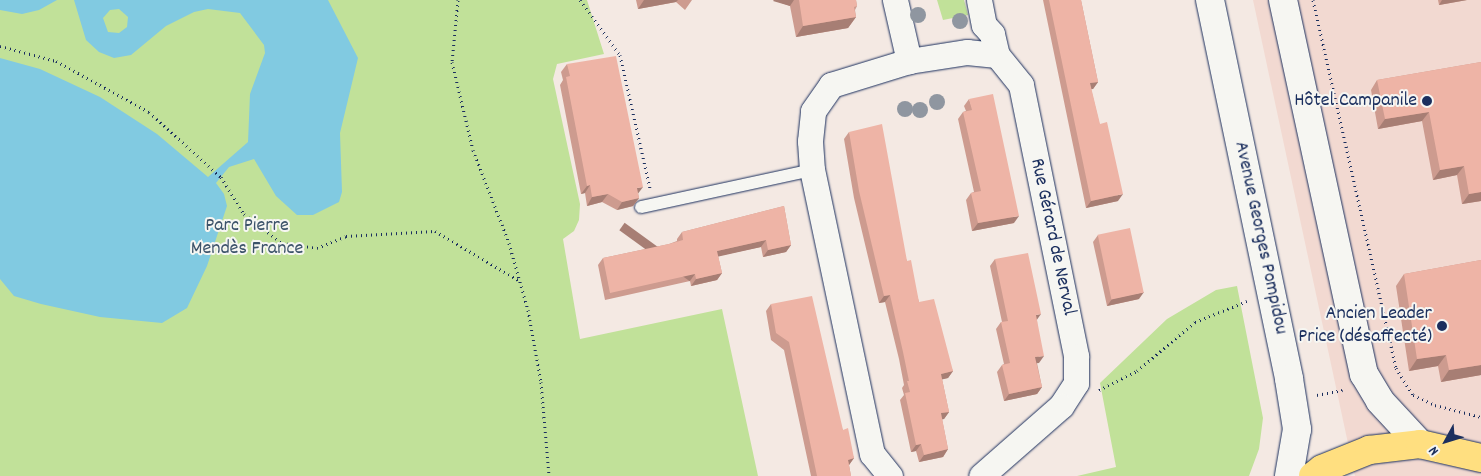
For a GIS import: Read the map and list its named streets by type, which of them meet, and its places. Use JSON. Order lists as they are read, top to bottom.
{
  "streets": {
    "main road": ["Avenue Georges Pompidou"],
    "street": ["Rue Gérard de Nerval"]
  },
  "parks": ["Parc Pierre Mendès France"],
  "places": ["Hôtel Campanile", "Ancien Leader Price (désaffecté)"],
  "north": "bottom left"
}
